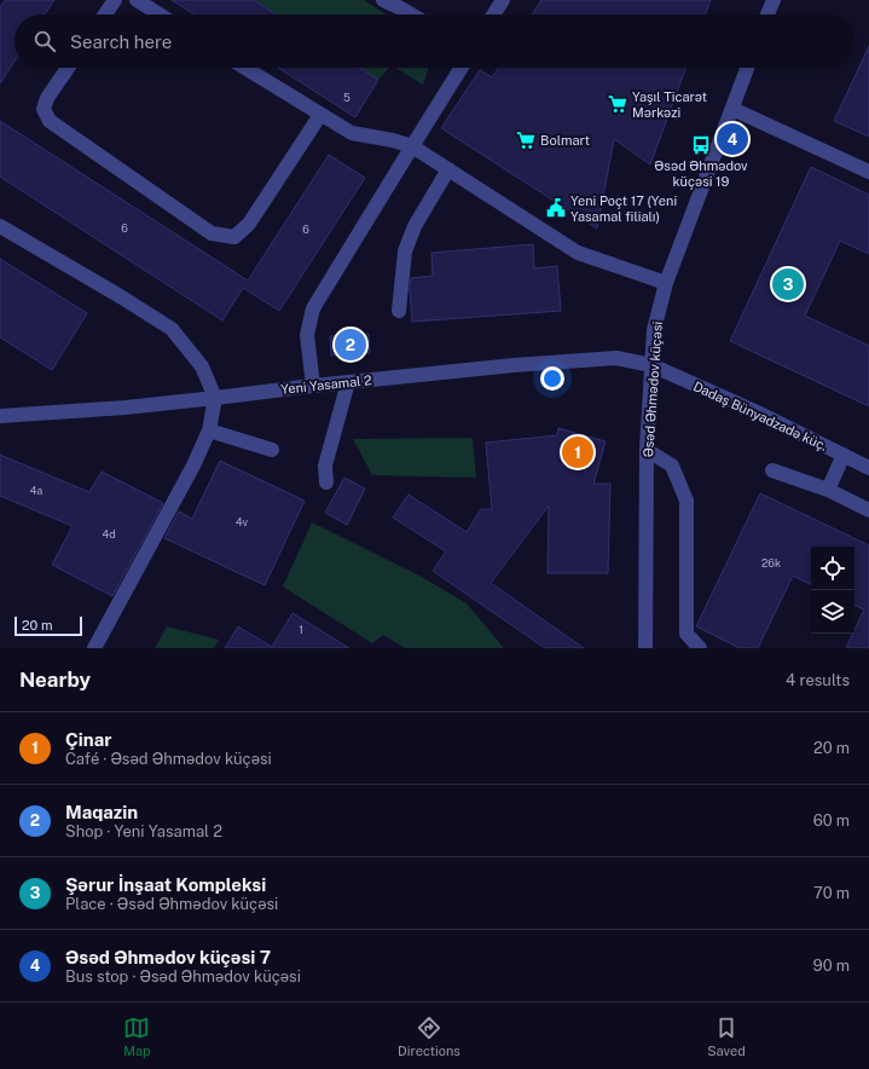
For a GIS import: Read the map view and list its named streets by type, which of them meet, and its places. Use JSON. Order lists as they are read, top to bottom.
{
  "streets": {
    "street": ["Yeni Yasamal 2", "Əsəd Əhmədov küçəsi", "Dadaş Bünyadzadə küç."]
  },
  "crossings": [
    ["Yeni Yasamal 2", "Əsəd Əhmədov küçəsi"],
    ["Yeni Yasamal 2", "Dadaş Bünyadzadə küç."],
    ["Əsəd Əhmədov küçəsi", "Dadaş Bünyadzadə küç."]
  ],
  "places": {
    "supermarket": ["Yaşıl Ticarət Mərkəzi", "Bolmart"],
    "bus stop": ["Əsəd Əhmədov küçəsi 19"],
    "public building": ["Yeni Poçt 17 (Yeni Yasamal filialı)"]
  },
  "house_numbers": [
    "5",
    "6",
    "6",
    "4a",
    "4v",
    "4d",
    "26k",
    "1"
  ],
  "scale_bar": "20 m",
  "page": {
    "search": "Search here",
    "pins": [
      "4",
      "3",
      "2",
      "1"
    ],
    "scale": "20 m",
    "heading": ["Nearby", "4 results"],
    "list": [
      {
        "mark": "1",
        "name": "Çinar",
        "note": "Café · Əsəd Əhmədov küçəsi",
        "value": "20 m"
      },
      {
        "mark": "2",
        "name": "Maqazin",
        "note": "Shop · Yeni Yasamal 2",
        "value": "60 m"
      },
      {
        "mark": "3",
        "name": "Şərur İnşaat Kompleksi",
        "note": "Place · Əsəd Əhmədov küçəsi",
        "value": "70 m"
      },
      {
        "mark": "4",
        "name": "Əsəd Əhmədov küçəsi 7",
        "note": "Bus stop · Əsəd Əhmədov küçəsi",
        "value": "90 m"
      }
    ],
    "nav": ["Map", "Directions", "Saved"]
  }
}
